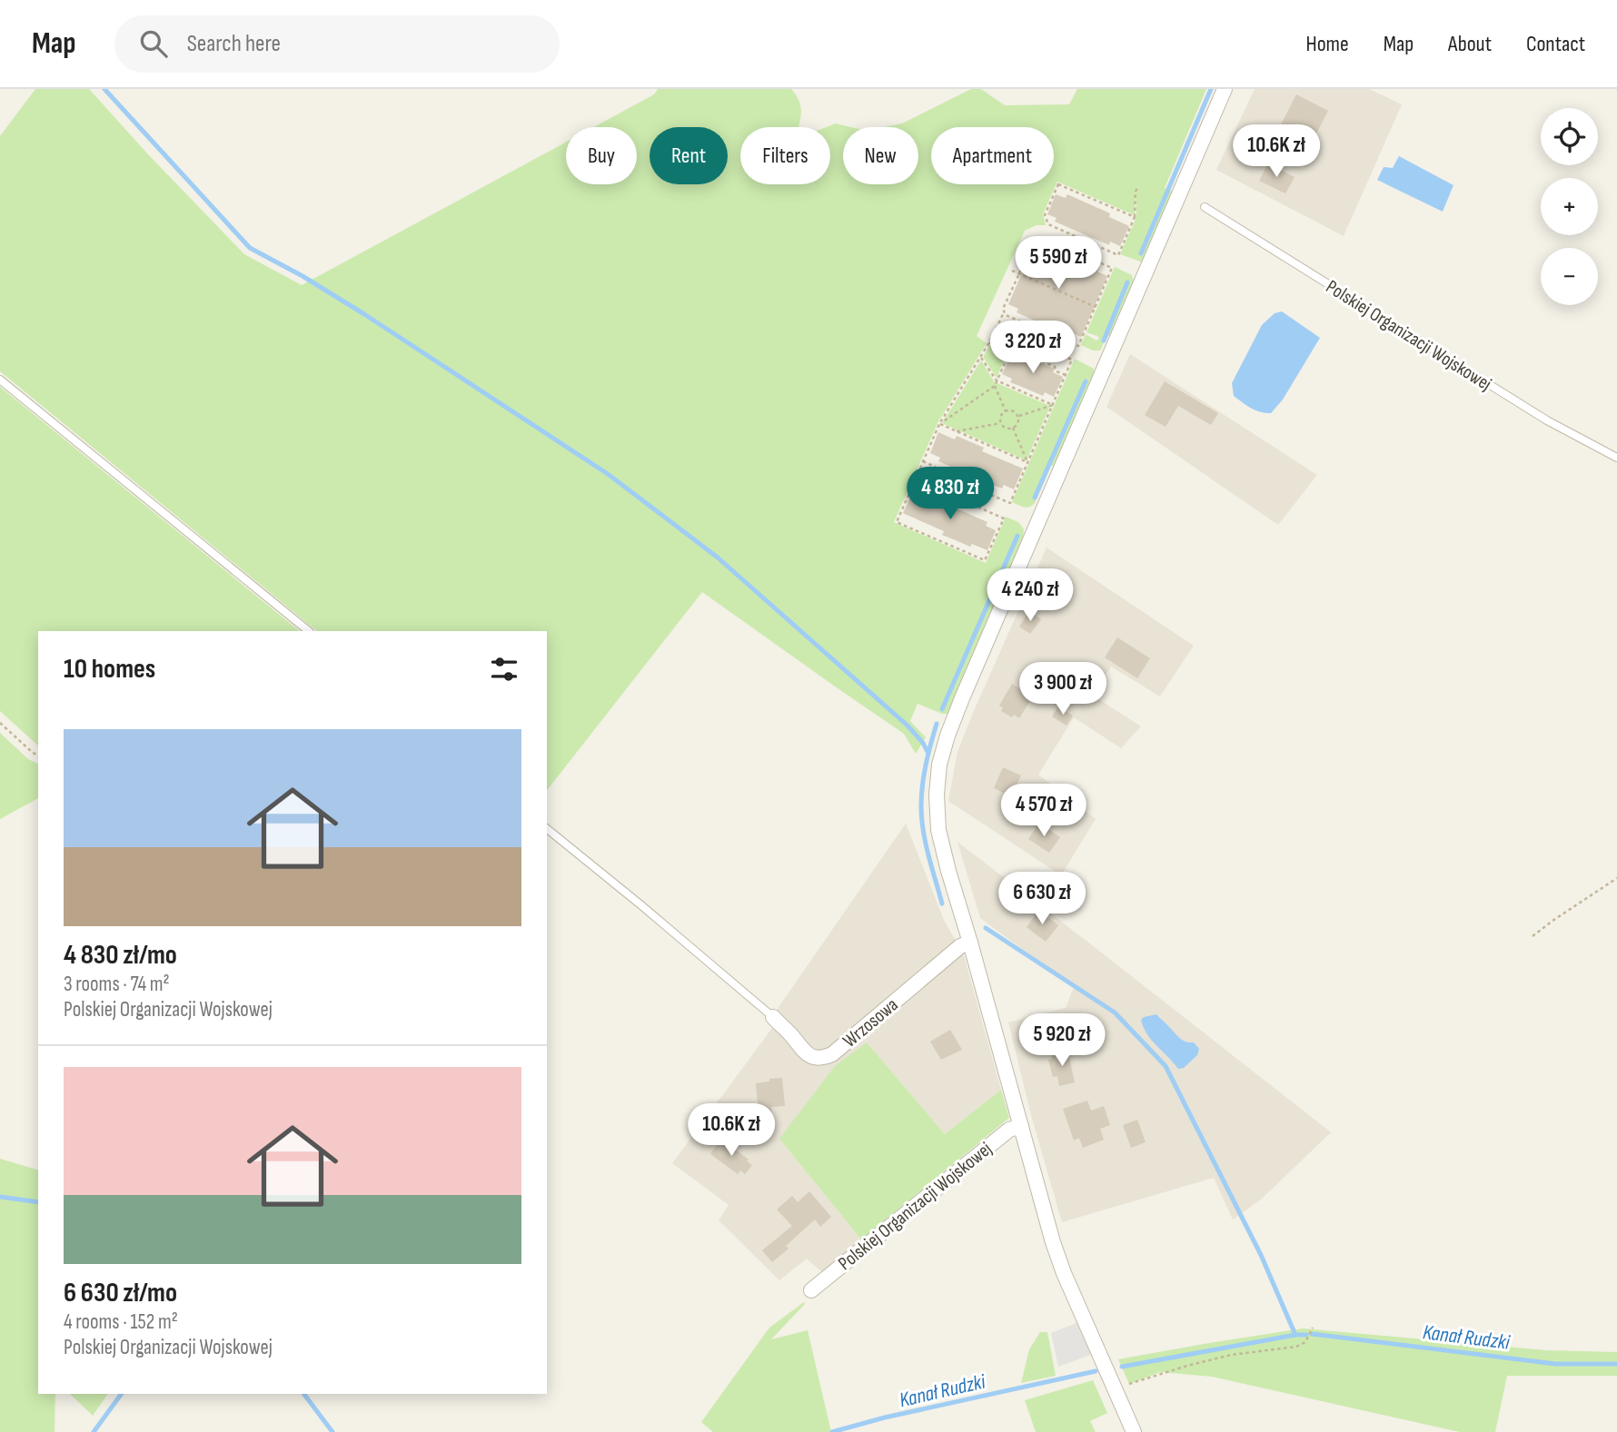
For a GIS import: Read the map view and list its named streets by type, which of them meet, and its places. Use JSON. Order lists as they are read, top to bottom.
{
  "streets": {
    "street": ["Polskiej Organizacji Wojskowej", "Wrzosowa"]
  },
  "water": ["Kanał Rudzki"],
  "page": {
    "header": "Map",
    "search": "Search here",
    "nav": [
      "Home",
      "Map",
      "About",
      "Contact"
    ],
    "map_buttons": ["+", "−"],
    "price": [
      "10.6K zł",
      "5 590 zł",
      "3 220 zł",
      "4 830 zł",
      "4 240 zł",
      "3 900 zł",
      "4 570 zł",
      "6 630 zł",
      "5 920 zł",
      "10.6K zł"
    ],
    "chip": [
      "Buy",
      "Rent",
      "Filters",
      "New",
      "Apartment"
    ],
    "heading": "10 homes",
    "list": [
      {
        "name": "4 830 zł/mo",
        "note": "3 rooms · 74 m² · Polskiej Organizacji Wojskowej"
      },
      {
        "name": "6 630 zł/mo",
        "note": "4 rooms · 152 m² · Polskiej Organizacji Wojskowej"
      }
    ]
  }
}
